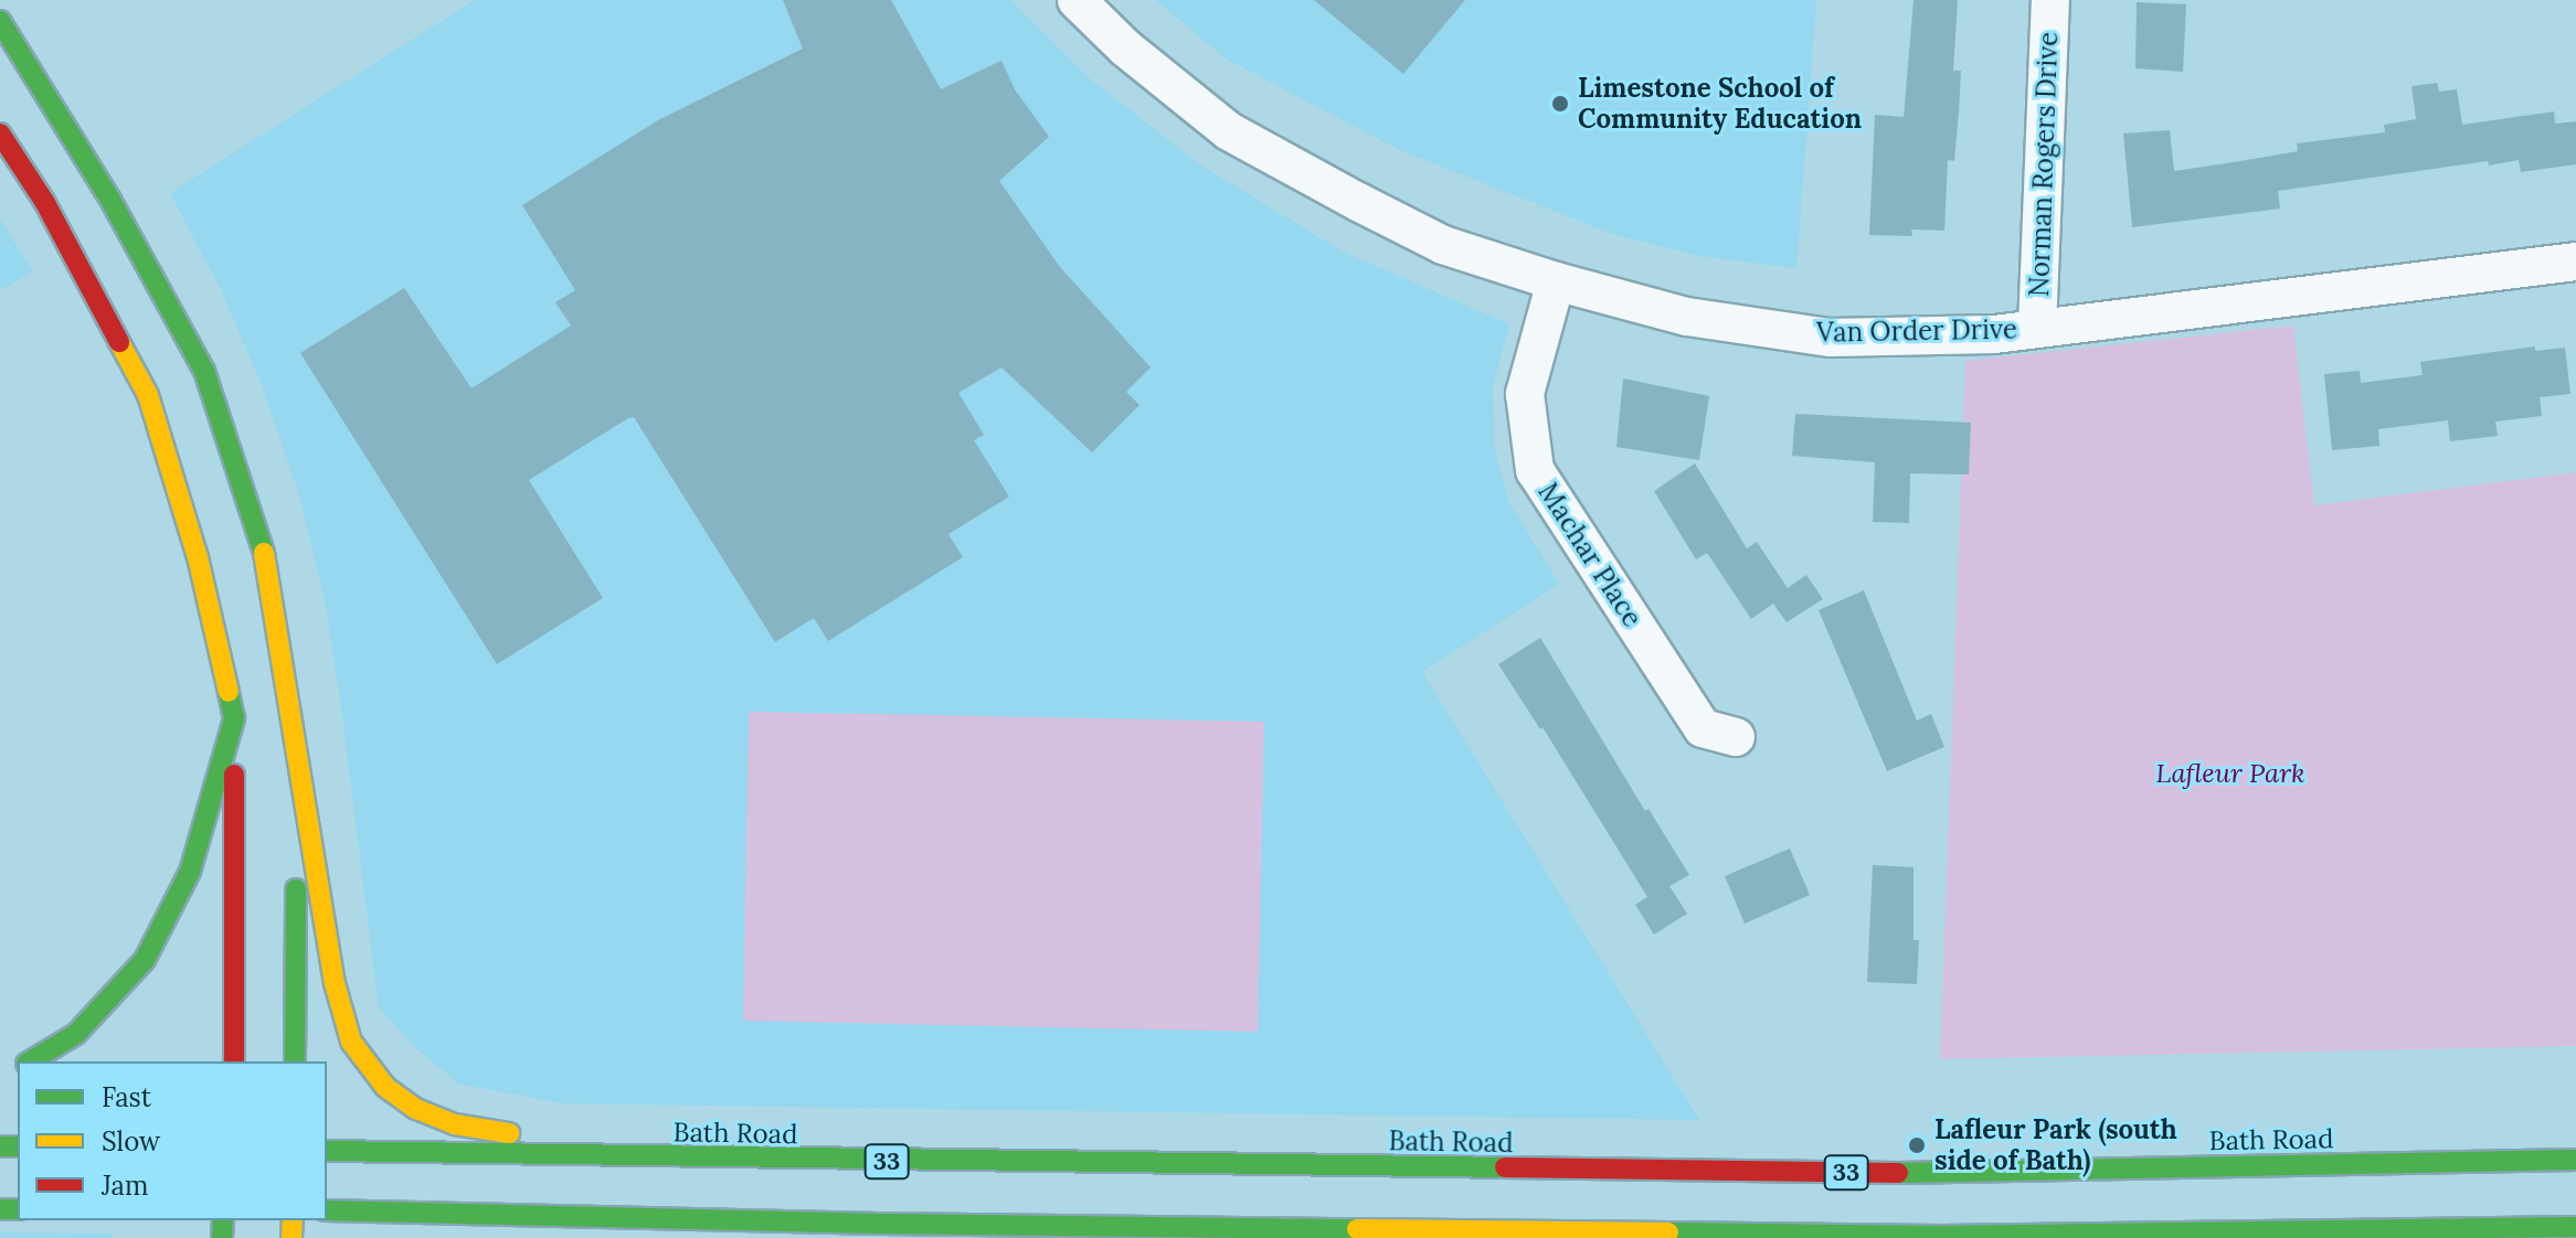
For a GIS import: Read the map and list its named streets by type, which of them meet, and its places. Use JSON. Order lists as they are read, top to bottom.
{
  "streets": {
    "main road": ["Bath Road", "33"],
    "street": ["Norman Rogers Drive", "Van Order Drive", "Machar Place"]
  },
  "crossings": [
    ["Norman Rogers Drive", "Van Order Drive"],
    ["Van Order Drive", "Machar Place"]
  ],
  "parks": ["Lafleur Park"],
  "places": ["Limestone School of Community Education", "Lafleur Park (south side of Bath)"],
  "legend": ["Fast", "Slow", "Jam"]
}
